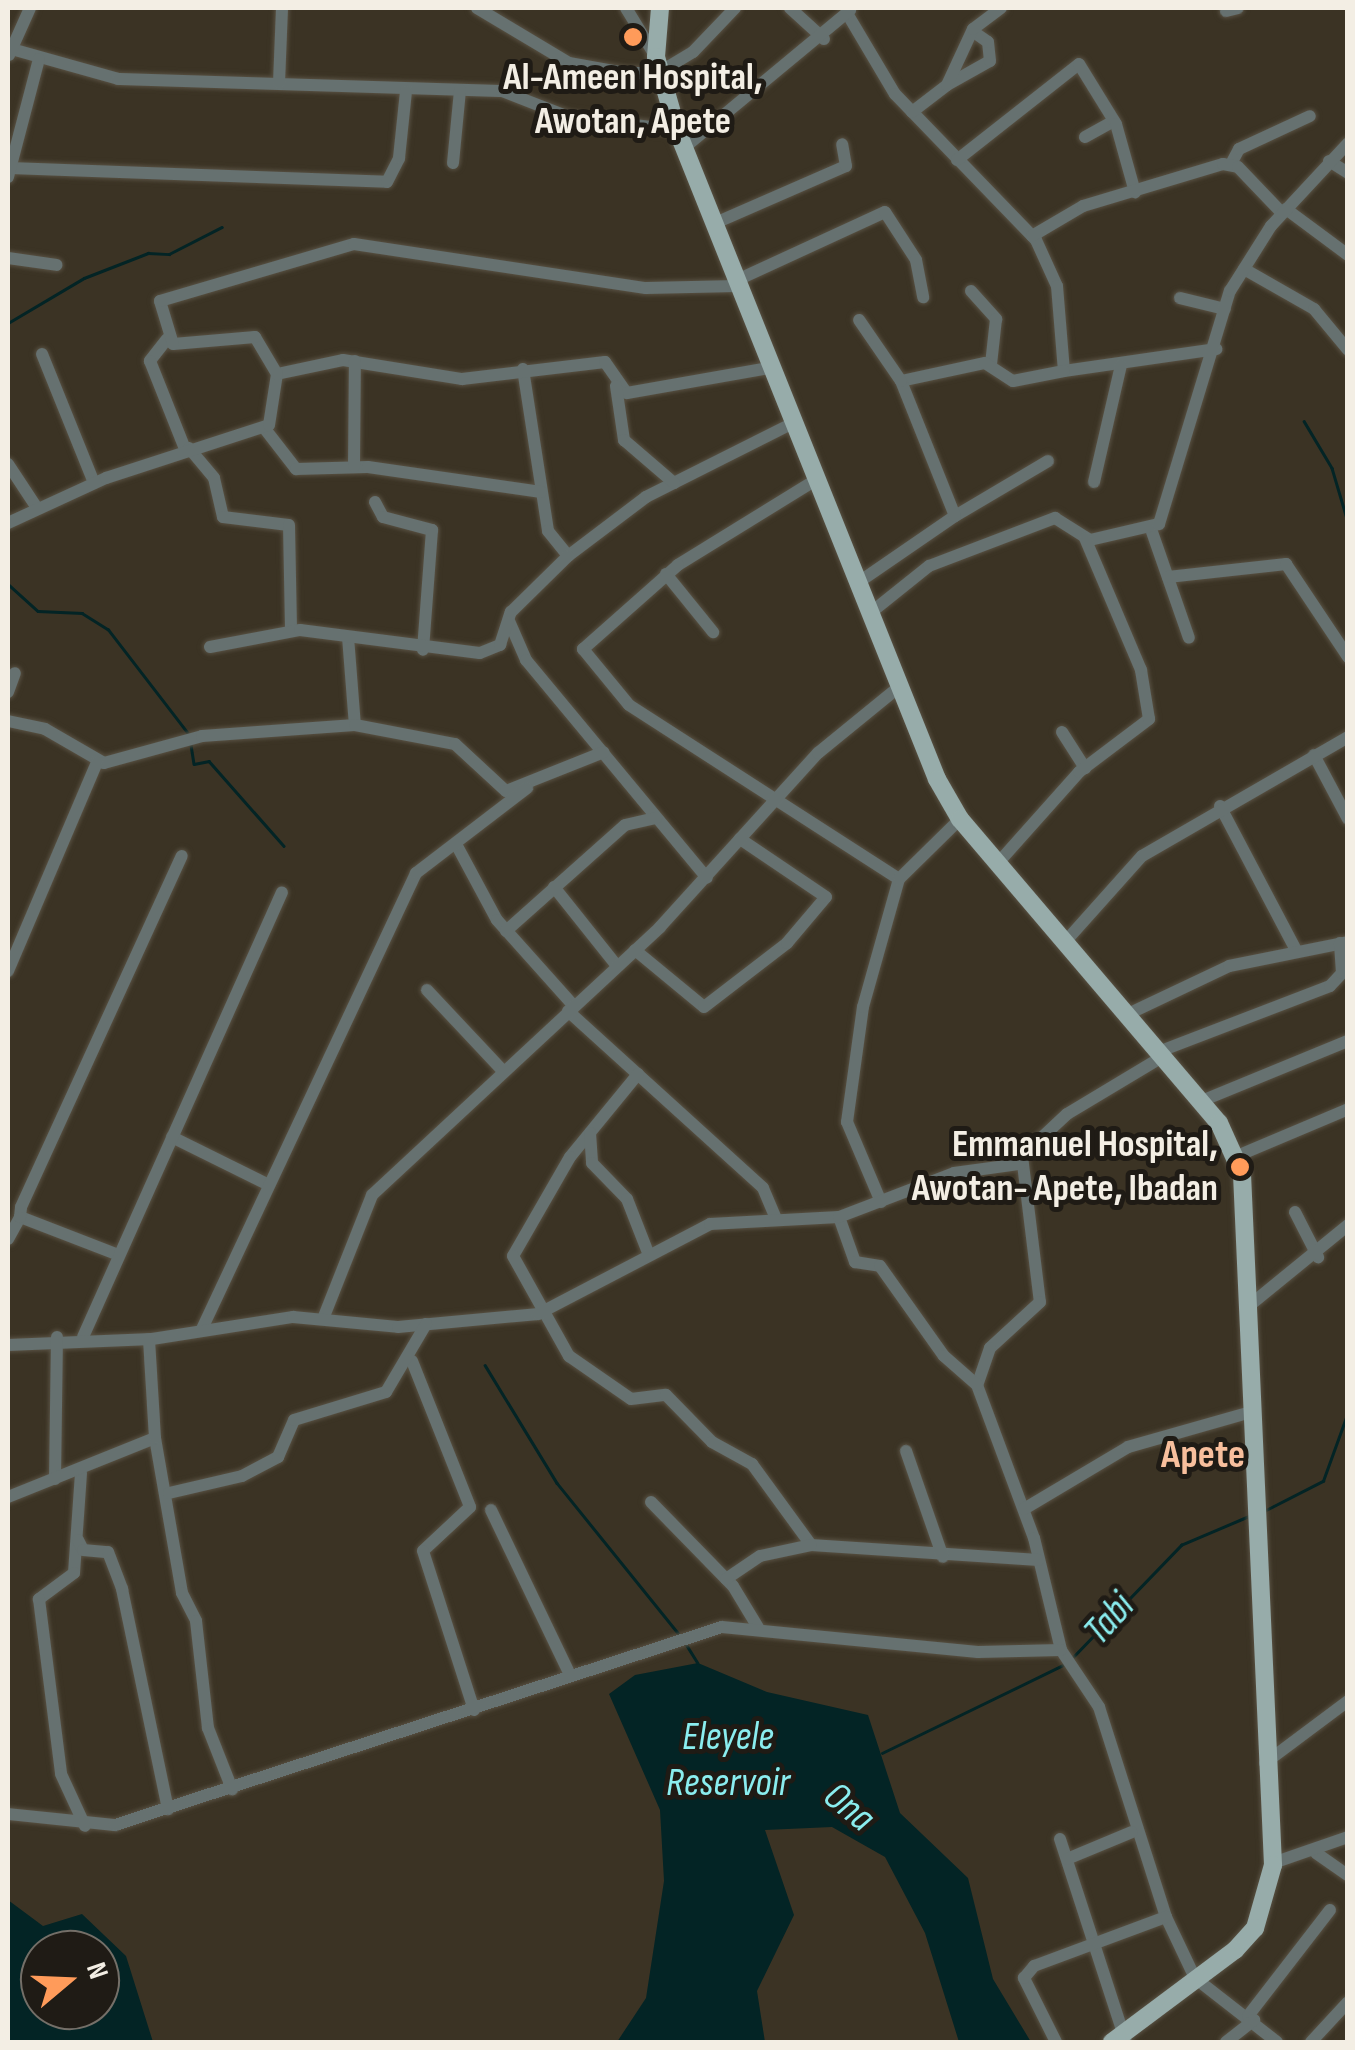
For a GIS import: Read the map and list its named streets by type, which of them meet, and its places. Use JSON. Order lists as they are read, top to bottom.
{
  "districts": ["Apete"],
  "water": ["Tabi", "Eleyele Reservoir", "Ona"],
  "places": ["Al-Ameen Hospital, Awotan, Apete", "Emmanuel Hospital, Awotan- Apete, Ibadan"],
  "north": "right"
}
